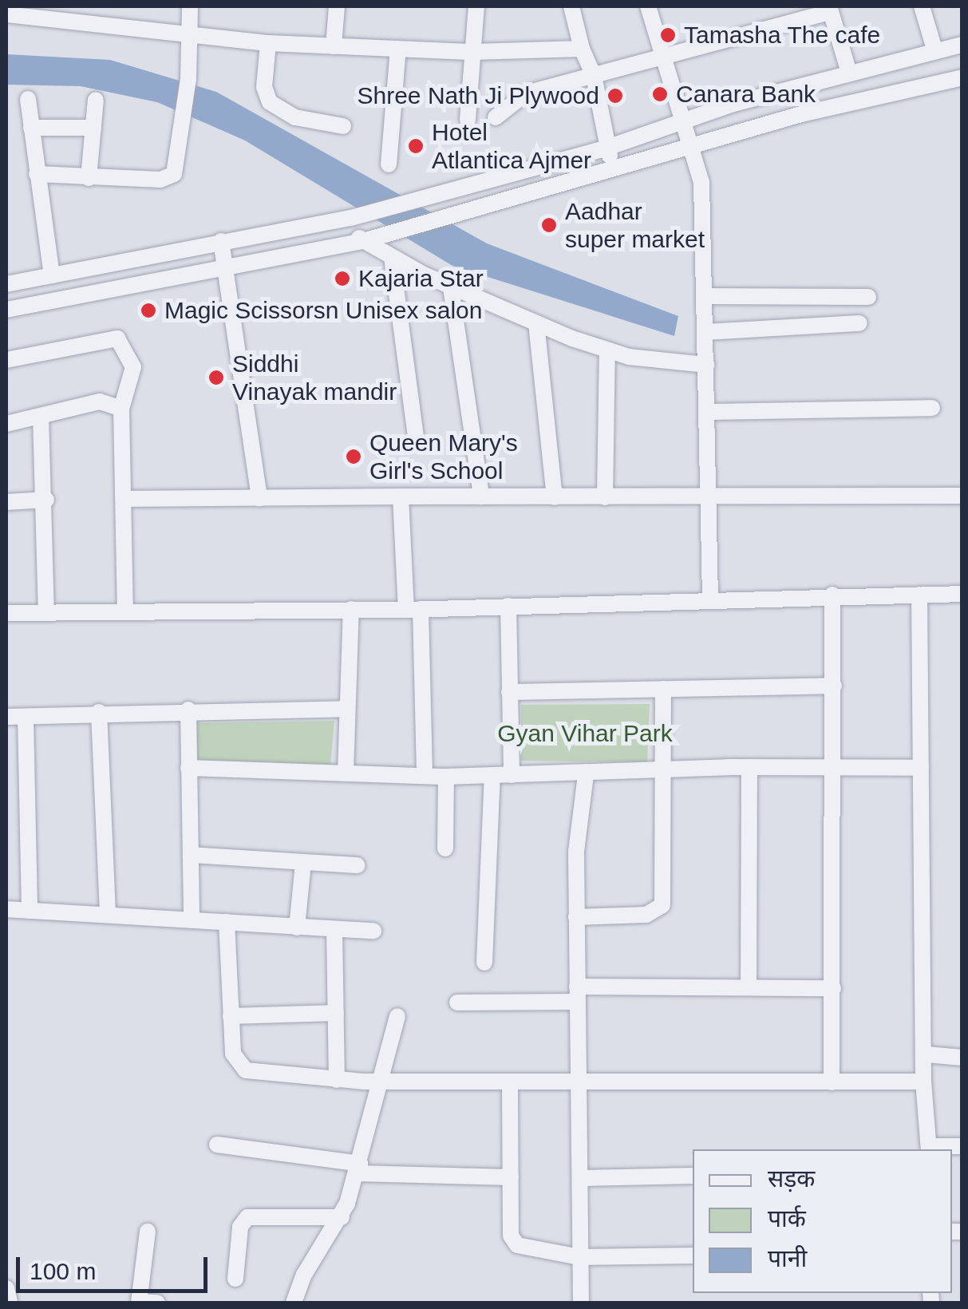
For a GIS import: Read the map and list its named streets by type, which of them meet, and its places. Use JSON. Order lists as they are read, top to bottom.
{
  "parks": ["Gyan Vihar Park"],
  "places": [
    "Tamasha The cafe",
    "Canara Bank",
    "Shree Nath Ji Plywood",
    "Hotel Atlantica Ajmer",
    "Aadhar super market",
    "Kajaria Star",
    "Magic Scissorsn Unisex salon",
    "Siddhi Vinayak mandir",
    "Queen Mary's Girl's School"
  ],
  "legend": ["सड़क", "पार्क", "पानी"],
  "scale_bar": "100 m"
}
